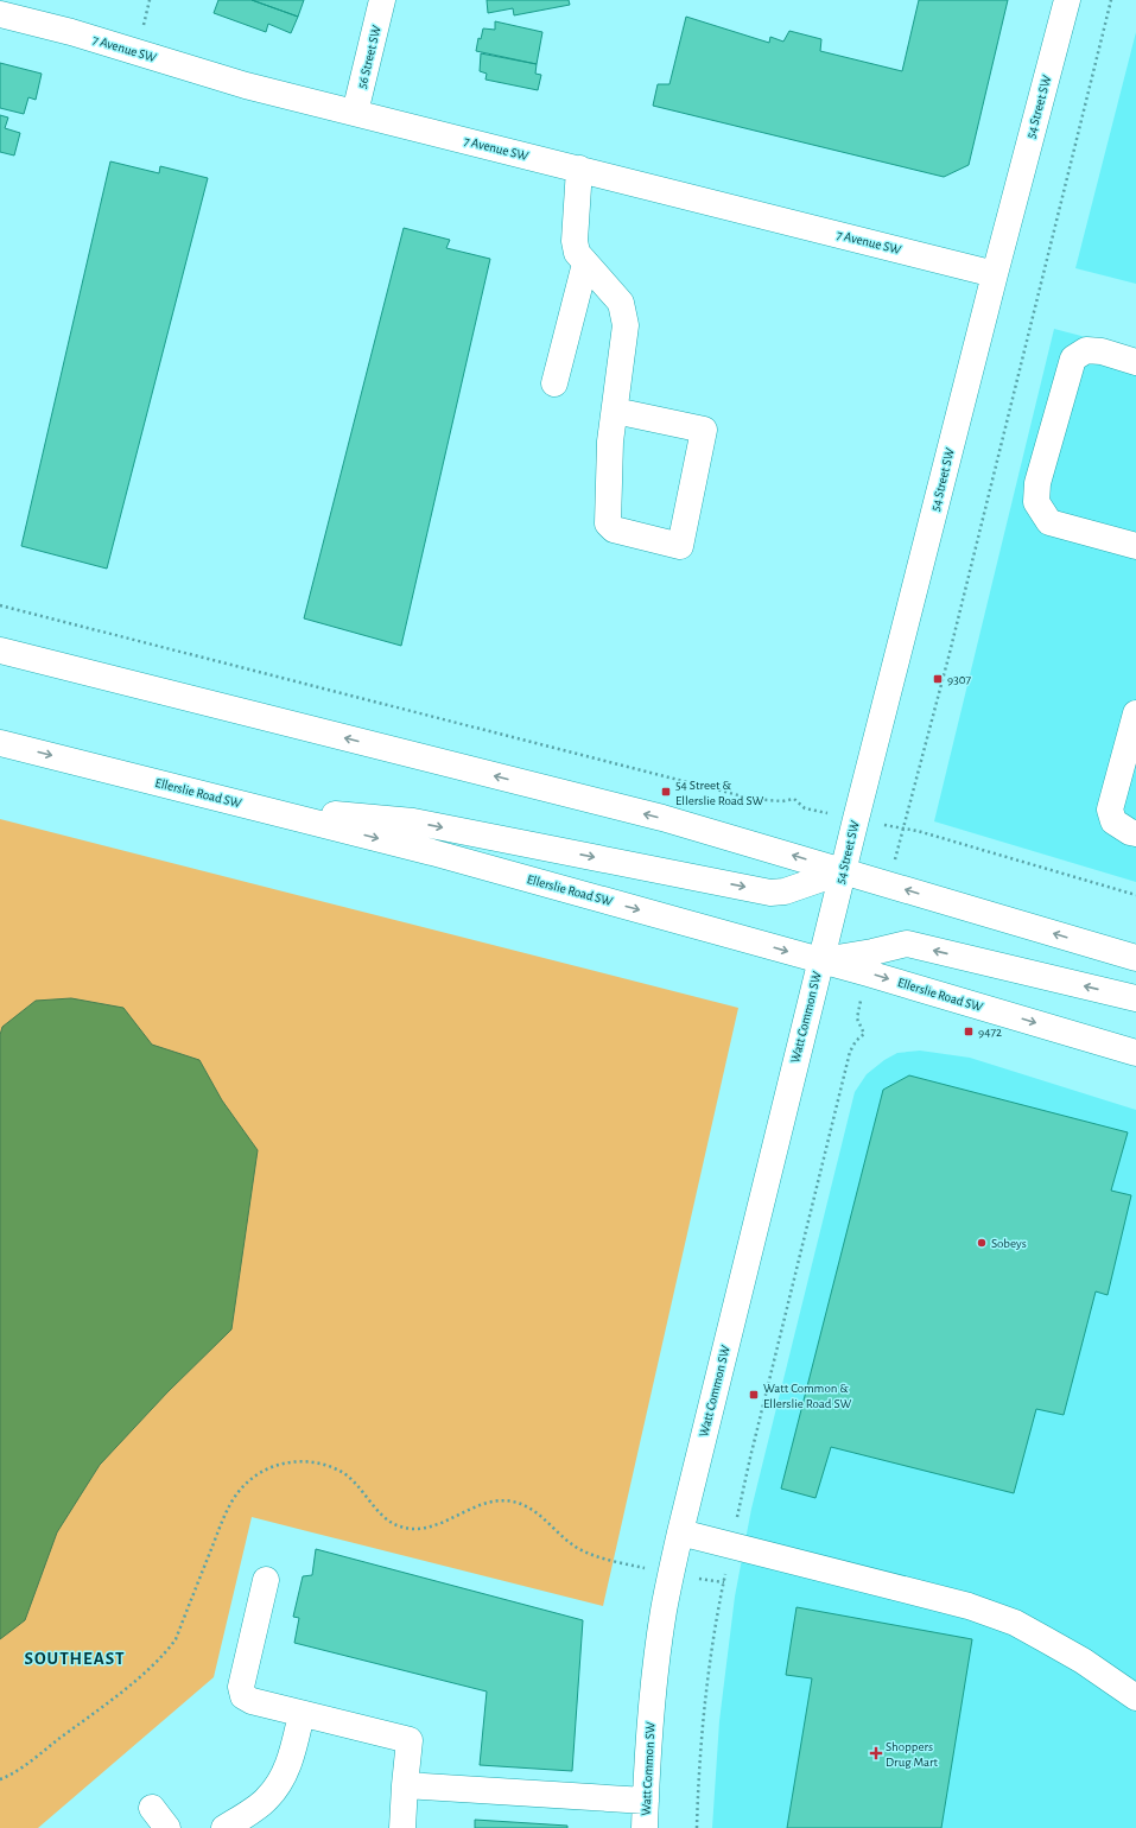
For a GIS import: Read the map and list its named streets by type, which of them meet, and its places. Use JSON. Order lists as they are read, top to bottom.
{
  "streets": {
    "main road": [
      "7 Avenue SW",
      "56 Street SW",
      "54 Street SW",
      "Ellerslie Road SW",
      "Watt Common SW"
    ]
  },
  "crossings": [
    ["7 Avenue SW", "56 Street SW"],
    ["7 Avenue SW", "54 Street SW"],
    ["54 Street SW", "Ellerslie Road SW"],
    ["54 Street SW", "Watt Common SW"],
    ["Ellerslie Road SW", "Watt Common SW"]
  ],
  "districts": ["SOUTHEAST"],
  "places": {
    "transit": [
      "9307",
      "54 Street & Ellerslie Road SW",
      "9472",
      "Watt Common & Ellerslie Road SW"
    ],
    "other": ["Sobeys"],
    "health": ["Shoppers Drug Mart"]
  }
}
